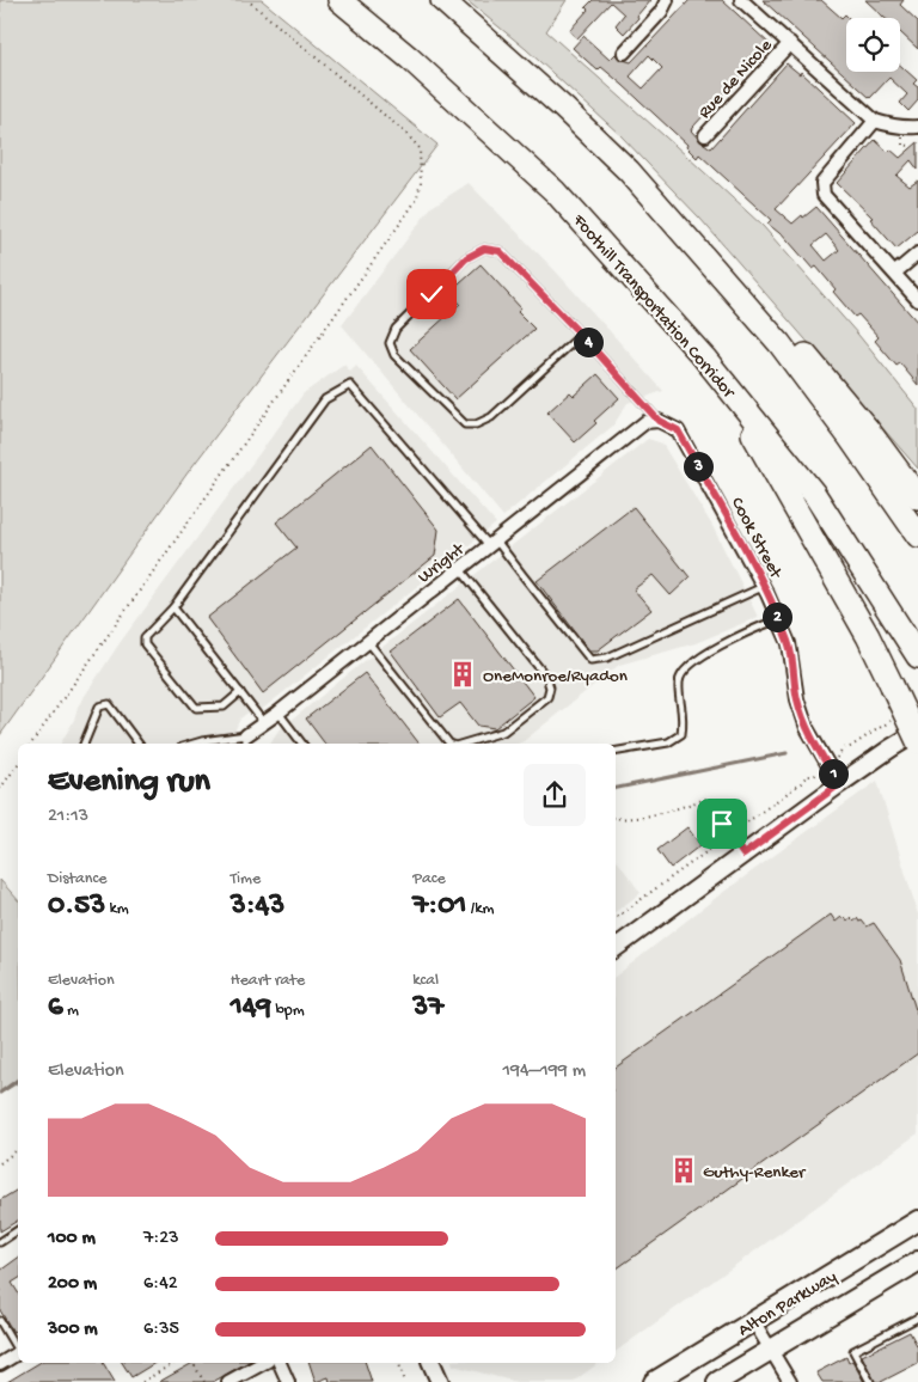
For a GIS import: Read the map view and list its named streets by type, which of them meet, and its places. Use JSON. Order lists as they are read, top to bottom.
{
  "streets": {
    "highway": ["Foothill Transportation Corridor"],
    "main road": ["Alton Parkway"],
    "street": ["Rue de Nicole", "Cook Street", "Wright"]
  },
  "crossings": [
    ["Cook Street", "Wright"]
  ],
  "places": {
    "building": ["OneMonroe/Ryadon", "Guthy-Renker"]
  },
  "page": {
    "pins": [
      "4",
      "3",
      "2",
      "1"
    ],
    "heading": ["Evening run", "21:13"],
    "stats": [
      ["Distance", "0.53 km"],
      ["Time", "3:43"],
      ["Pace", "7:01 /km"],
      ["Elevation", "6 m"],
      ["Heart rate", "149 bpm"],
      ["kcal", "37"]
    ],
    "chart": ["Elevation", "194–199 m"],
    "list": [
      {
        "name": "100 m",
        "note": "7:23"
      },
      {
        "name": "200 m",
        "note": "6:42"
      },
      {
        "name": "300 m",
        "note": "6:35"
      }
    ]
  }
}
